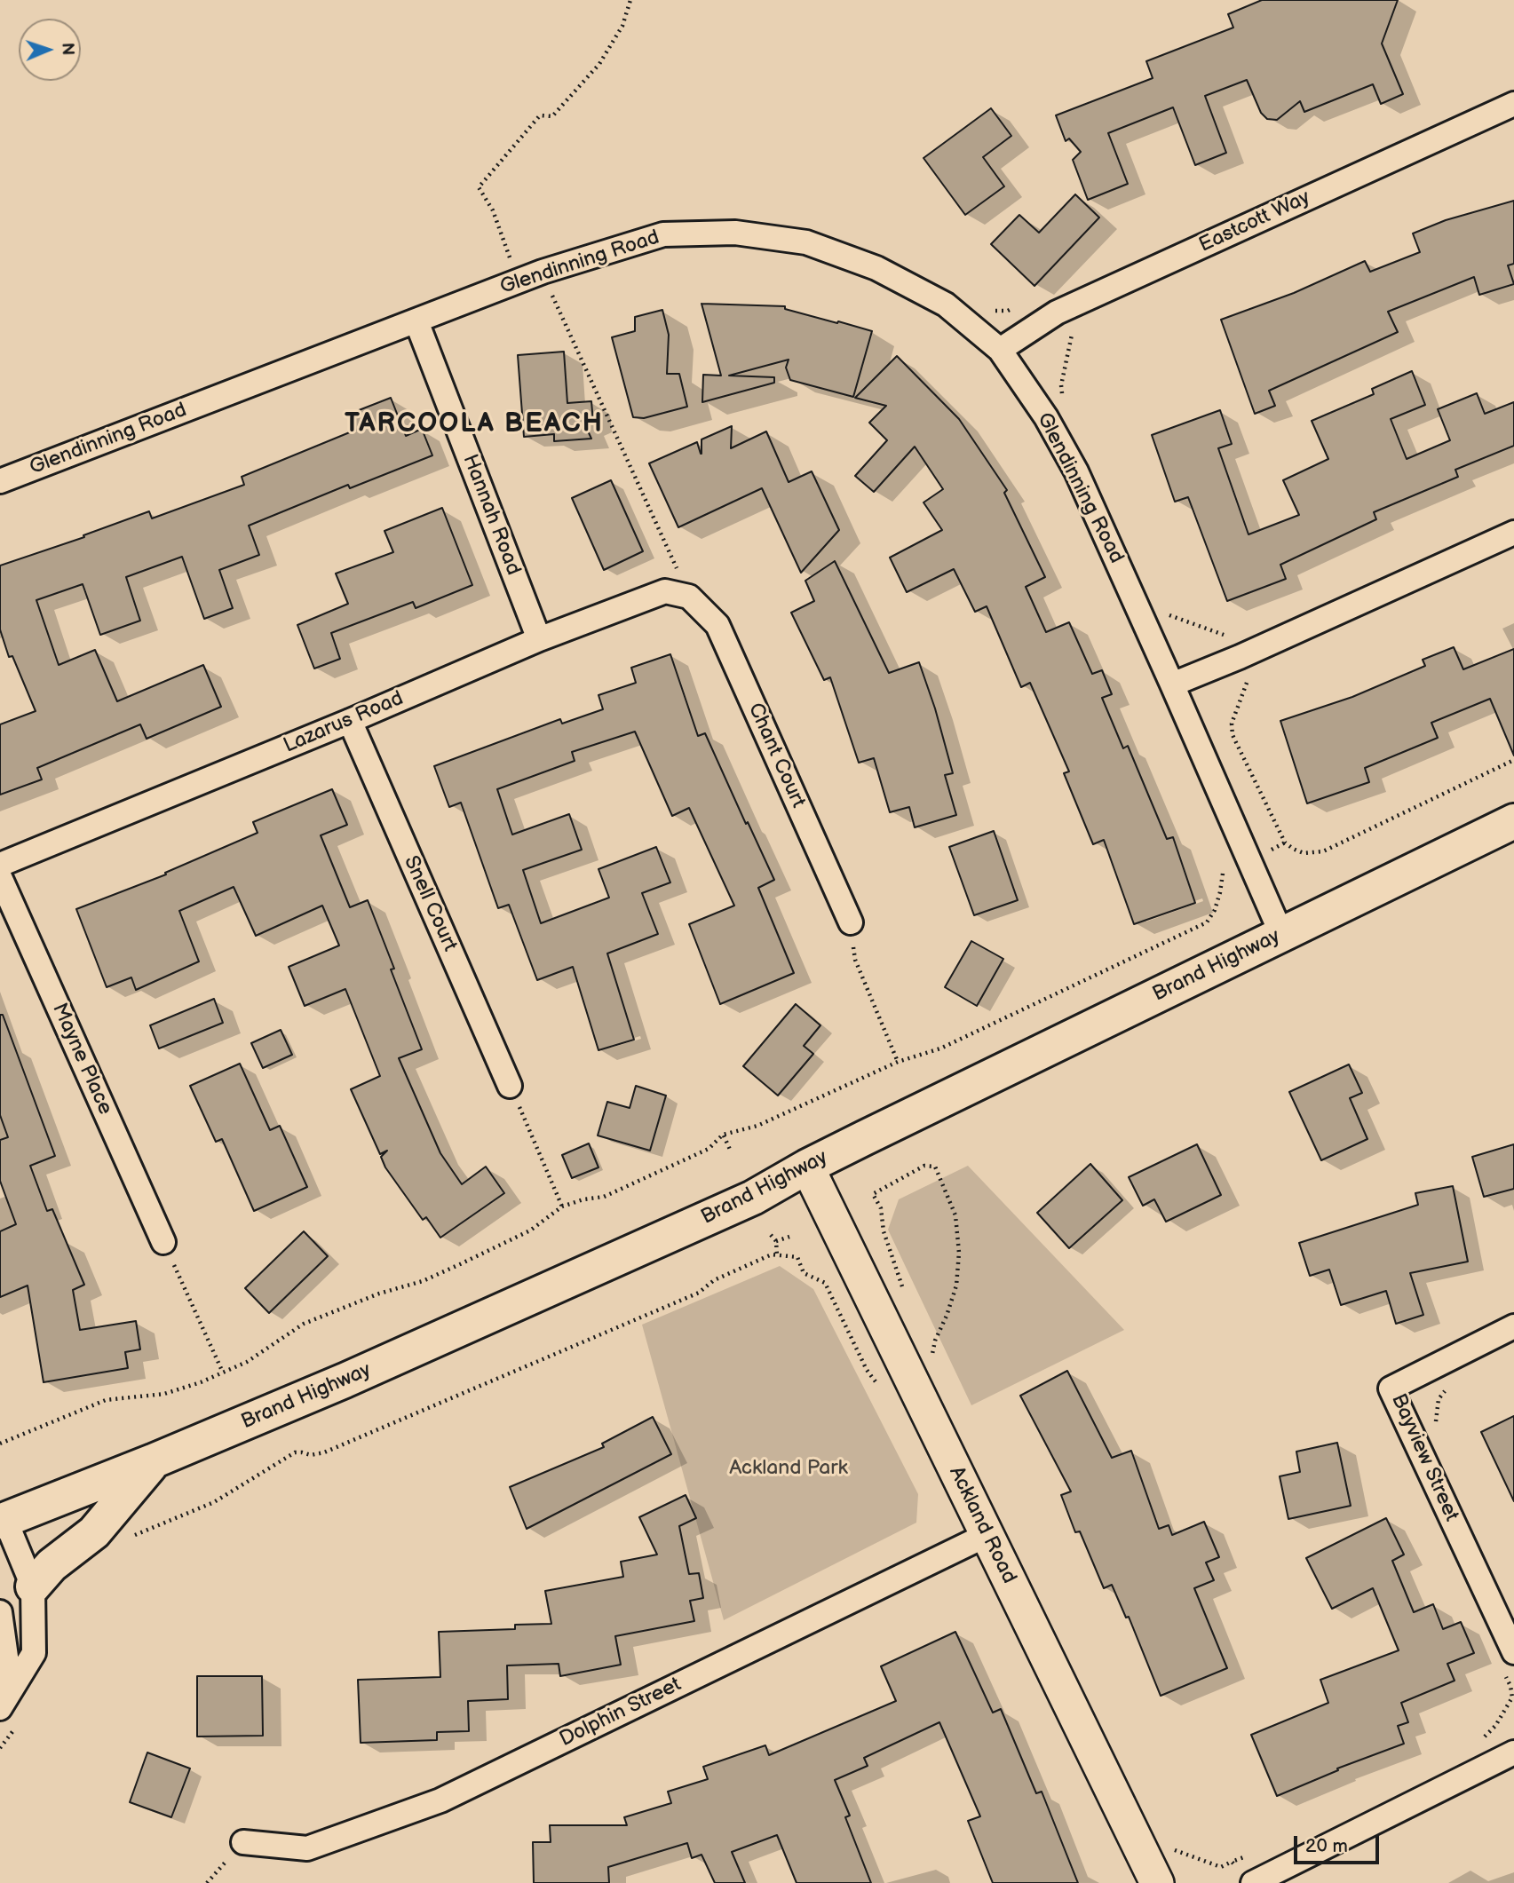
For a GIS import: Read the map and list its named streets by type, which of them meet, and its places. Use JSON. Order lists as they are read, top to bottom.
{
  "streets": {
    "highway": ["Brand Highway"],
    "main road": ["Ackland Road"],
    "street": [
      "Eastcott Way",
      "Glendinning Road",
      "Hannah Road",
      "Lazarus Road",
      "Chant Court",
      "Snell Court",
      "Mayne Place",
      "Bayview Street",
      "Dolphin Street"
    ]
  },
  "crossings": [
    ["Eastcott Way", "Glendinning Road"],
    ["Glendinning Road", "Hannah Road"],
    ["Glendinning Road", "Brand Highway"],
    ["Hannah Road", "Lazarus Road"],
    ["Lazarus Road", "Chant Court"],
    ["Lazarus Road", "Snell Court"],
    ["Brand Highway", "Ackland Road"],
    ["Ackland Road", "Dolphin Street"]
  ],
  "districts": ["TARCOOLA BEACH"],
  "parks": ["Ackland Park"],
  "scale_bar": "20 m",
  "north": "right"
}
